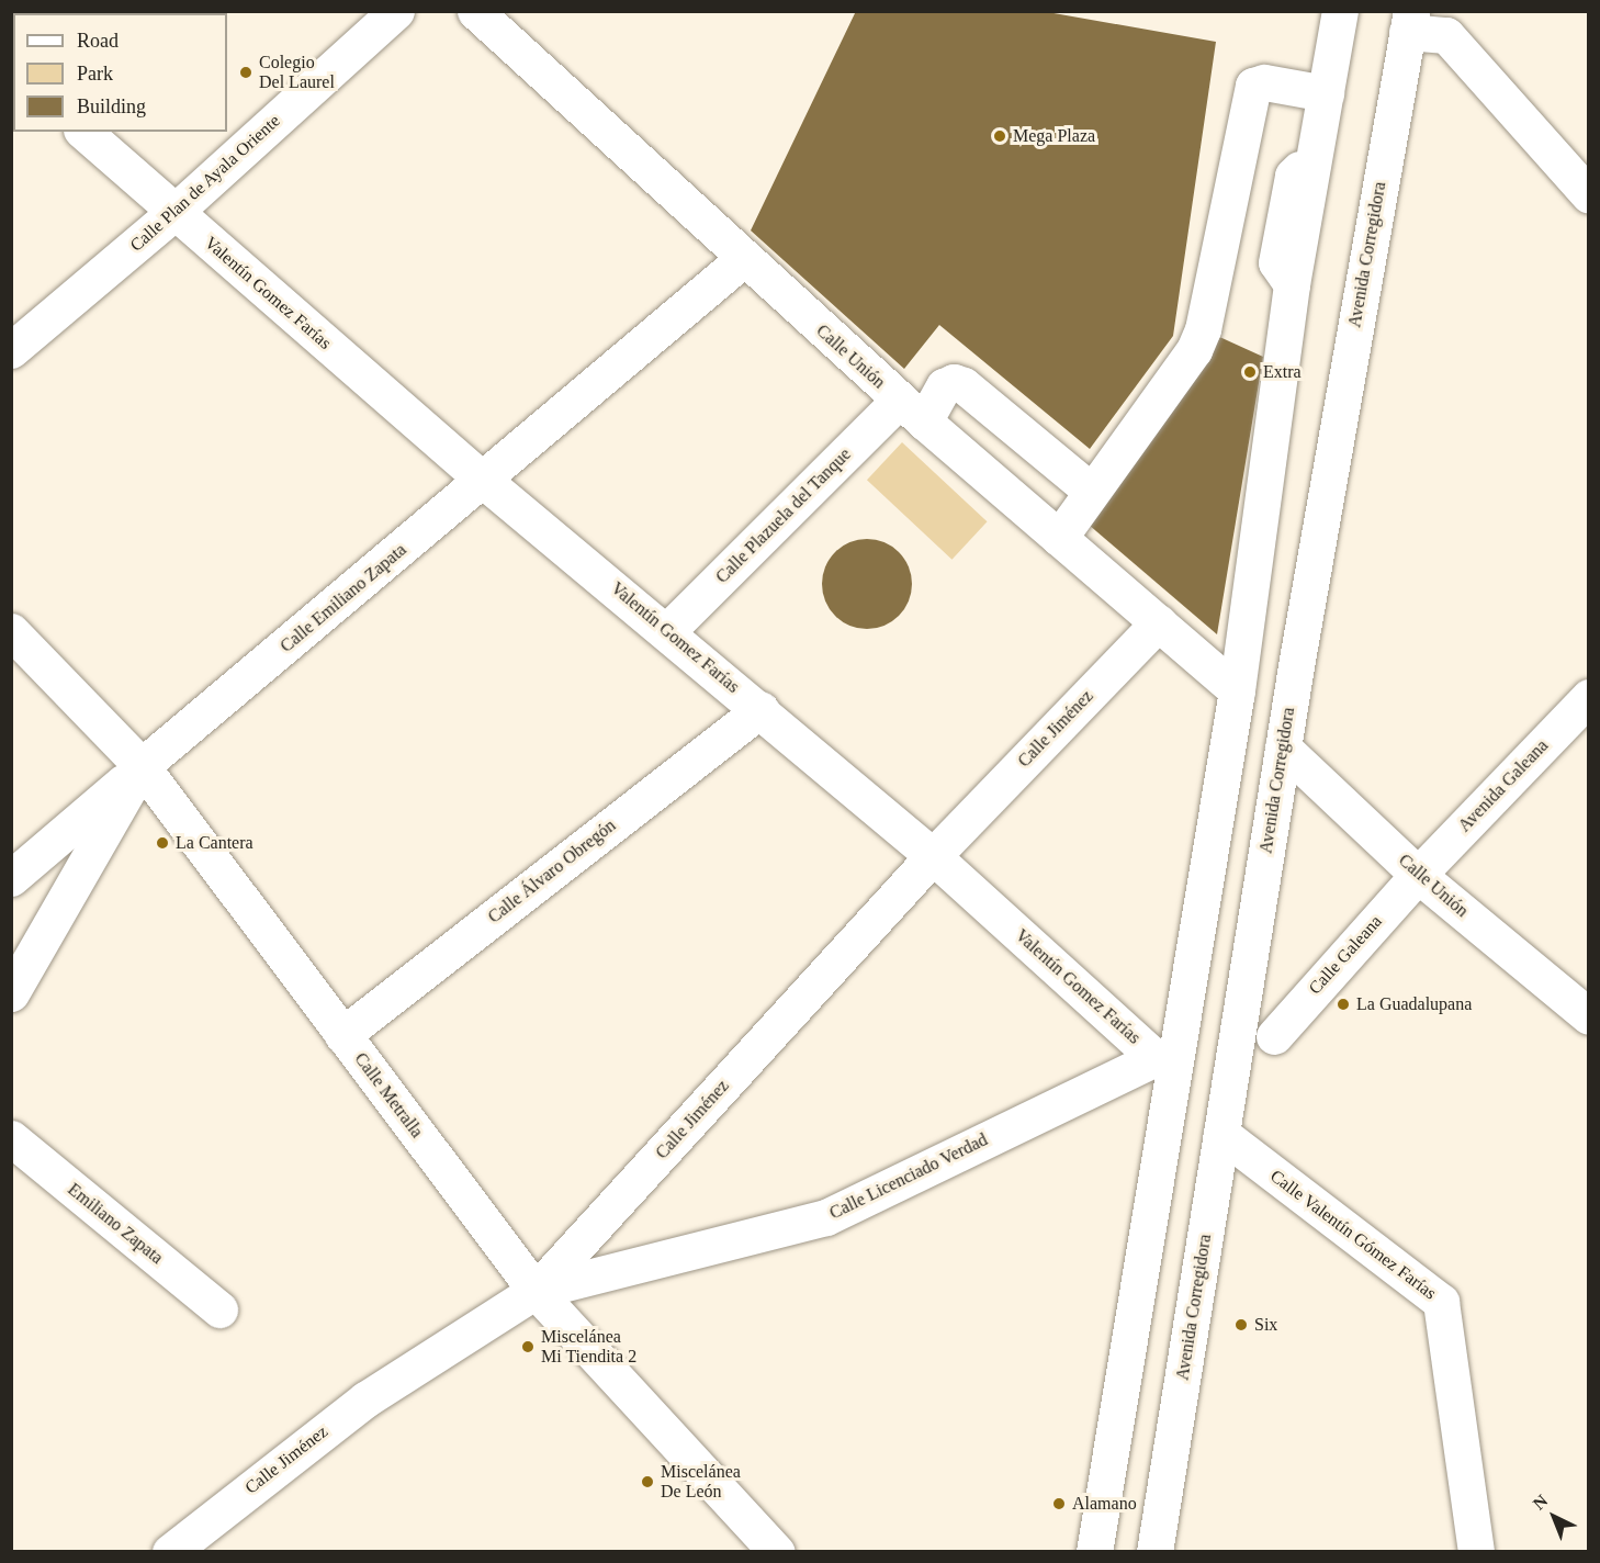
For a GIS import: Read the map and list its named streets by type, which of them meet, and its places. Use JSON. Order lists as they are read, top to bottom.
{
  "streets": {
    "street": [
      "Calle Plan de Ayala Oriente",
      "Avenida Corregidora",
      "Valentín Gomez Farías",
      "Calle Unión",
      "Calle Plazuela del Tanque",
      "Calle Emiliano Zapata",
      "Calle Jiménez",
      "Avenida Galeana",
      "Calle Álvaro Obregón",
      "Calle Galeana",
      "Calle Metralla",
      "Calle Licenciado Verdad",
      "Emiliano Zapata",
      "Calle Valentín Gómez Farías"
    ]
  },
  "crossings": [
    ["Calle Plan de Ayala Oriente", "Valentín Gomez Farías"],
    ["Avenida Corregidora", "Calle Unión"],
    ["Avenida Corregidora", "Calle Valentín Gómez Farías"],
    ["Valentín Gomez Farías", "Calle Plazuela del Tanque"],
    ["Valentín Gomez Farías", "Calle Emiliano Zapata"],
    ["Valentín Gomez Farías", "Calle Jiménez"],
    ["Valentín Gomez Farías", "Calle Álvaro Obregón"],
    ["Valentín Gomez Farías", "Calle Licenciado Verdad"],
    ["Calle Unión", "Calle Plazuela del Tanque"],
    ["Calle Unión", "Calle Emiliano Zapata"],
    ["Calle Unión", "Calle Jiménez"],
    ["Calle Unión", "Avenida Galeana"],
    ["Calle Unión", "Calle Galeana"],
    ["Calle Emiliano Zapata", "Calle Metralla"],
    ["Calle Jiménez", "Calle Metralla"],
    ["Calle Jiménez", "Calle Licenciado Verdad"],
    ["Avenida Galeana", "Calle Galeana"],
    ["Calle Álvaro Obregón", "Calle Metralla"],
    ["Calle Metralla", "Calle Licenciado Verdad"]
  ],
  "places": [
    "Colegio Del Laurel",
    "Mega Plaza",
    "Extra",
    "La Cantera",
    "La Guadalupana",
    "Six",
    "Miscelánea Mi Tiendita 2",
    "Miscelánea De León",
    "Alamano"
  ],
  "legend": ["Road", "Park", "Building"],
  "north": "top left"
}
